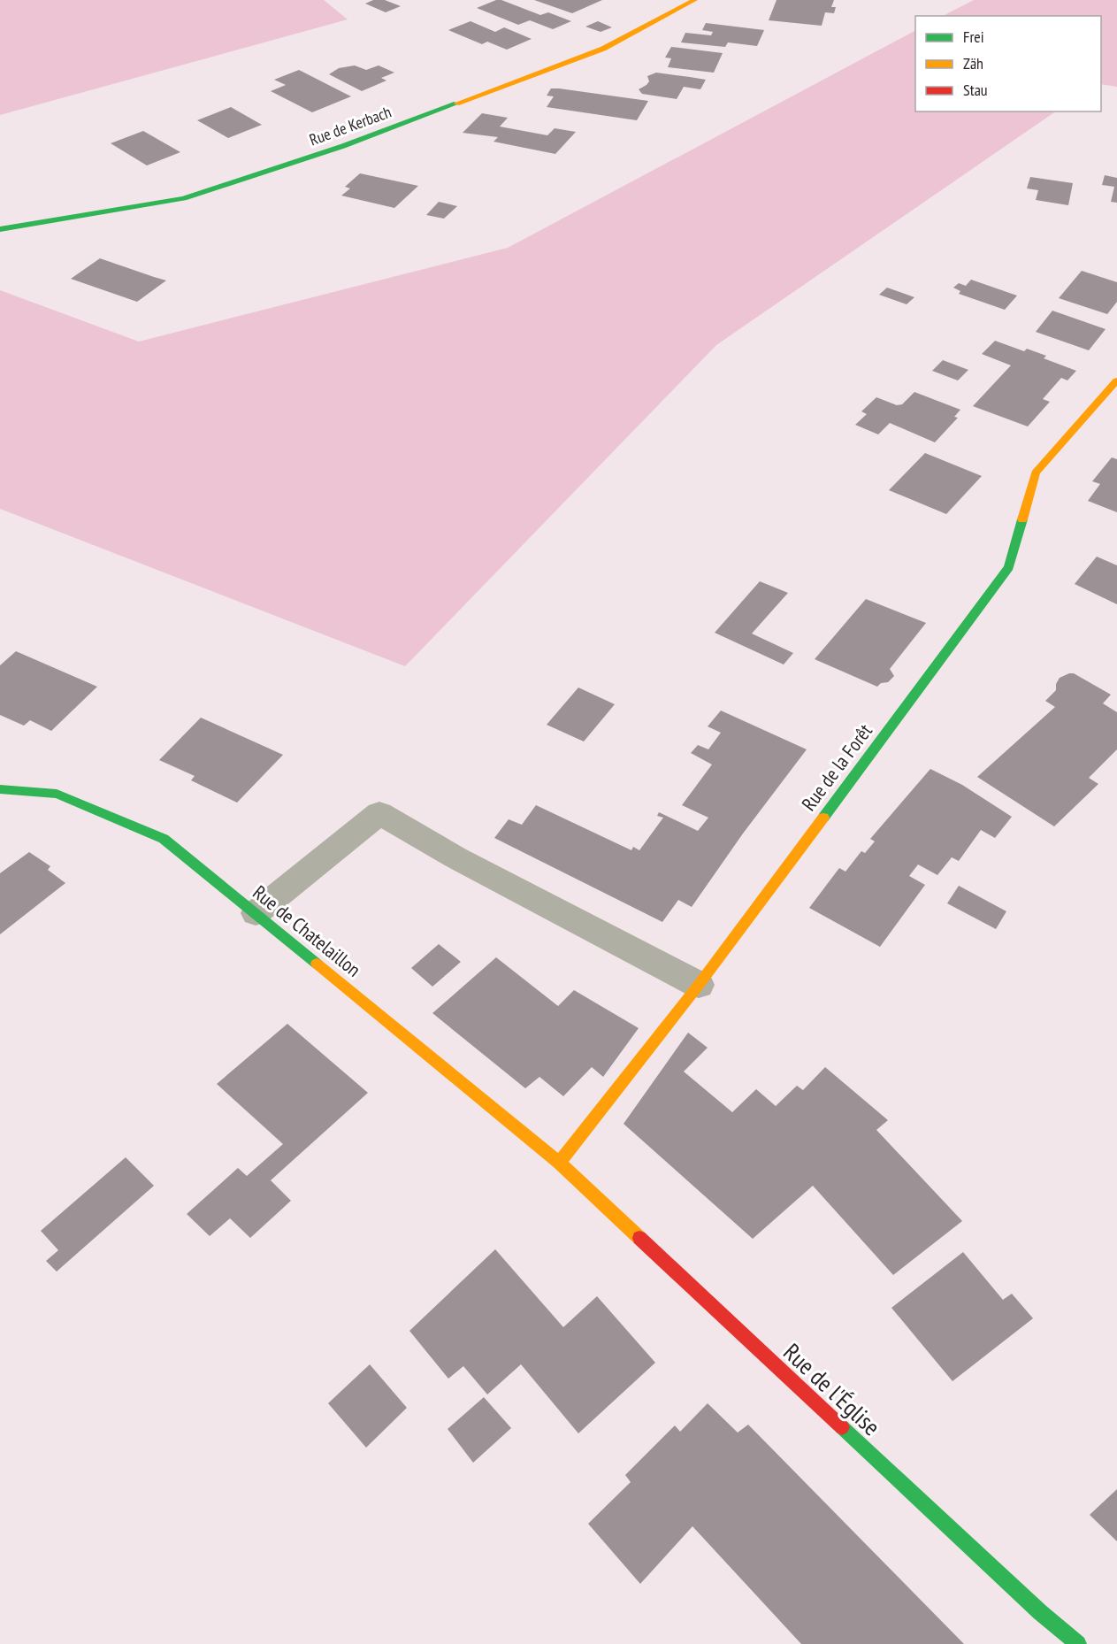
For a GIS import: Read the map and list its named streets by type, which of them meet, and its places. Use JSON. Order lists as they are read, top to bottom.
{
  "streets": {
    "street": [
      "Rue de Kerbach",
      "Rue de la Forêt",
      "Rue de Chatelaillon",
      "Rue de l'Église"
    ]
  },
  "crossings": [
    ["Rue de la Forêt", "Rue de Chatelaillon"],
    ["Rue de la Forêt", "Rue de l'Église"],
    ["Rue de Chatelaillon", "Rue de l'Église"]
  ],
  "legend": ["Frei", "Zäh", "Stau"]
}
